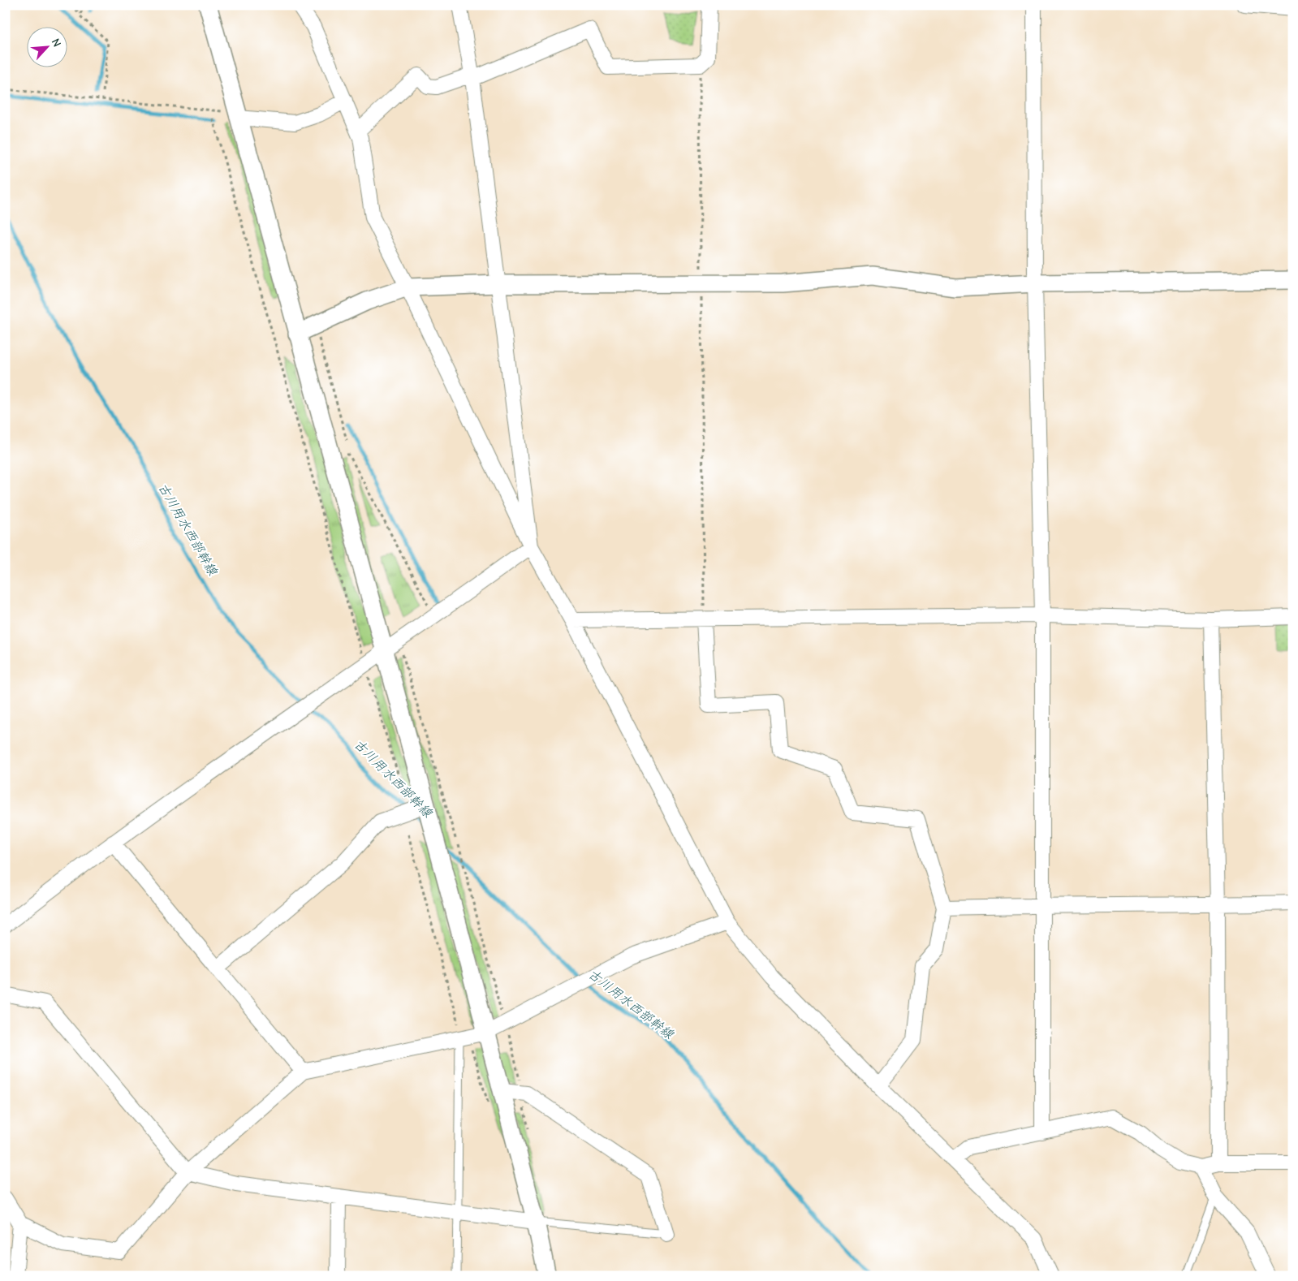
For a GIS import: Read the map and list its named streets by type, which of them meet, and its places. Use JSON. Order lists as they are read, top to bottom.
{
  "water": ["古川用水西部幹線"],
  "north": "top right"
}
